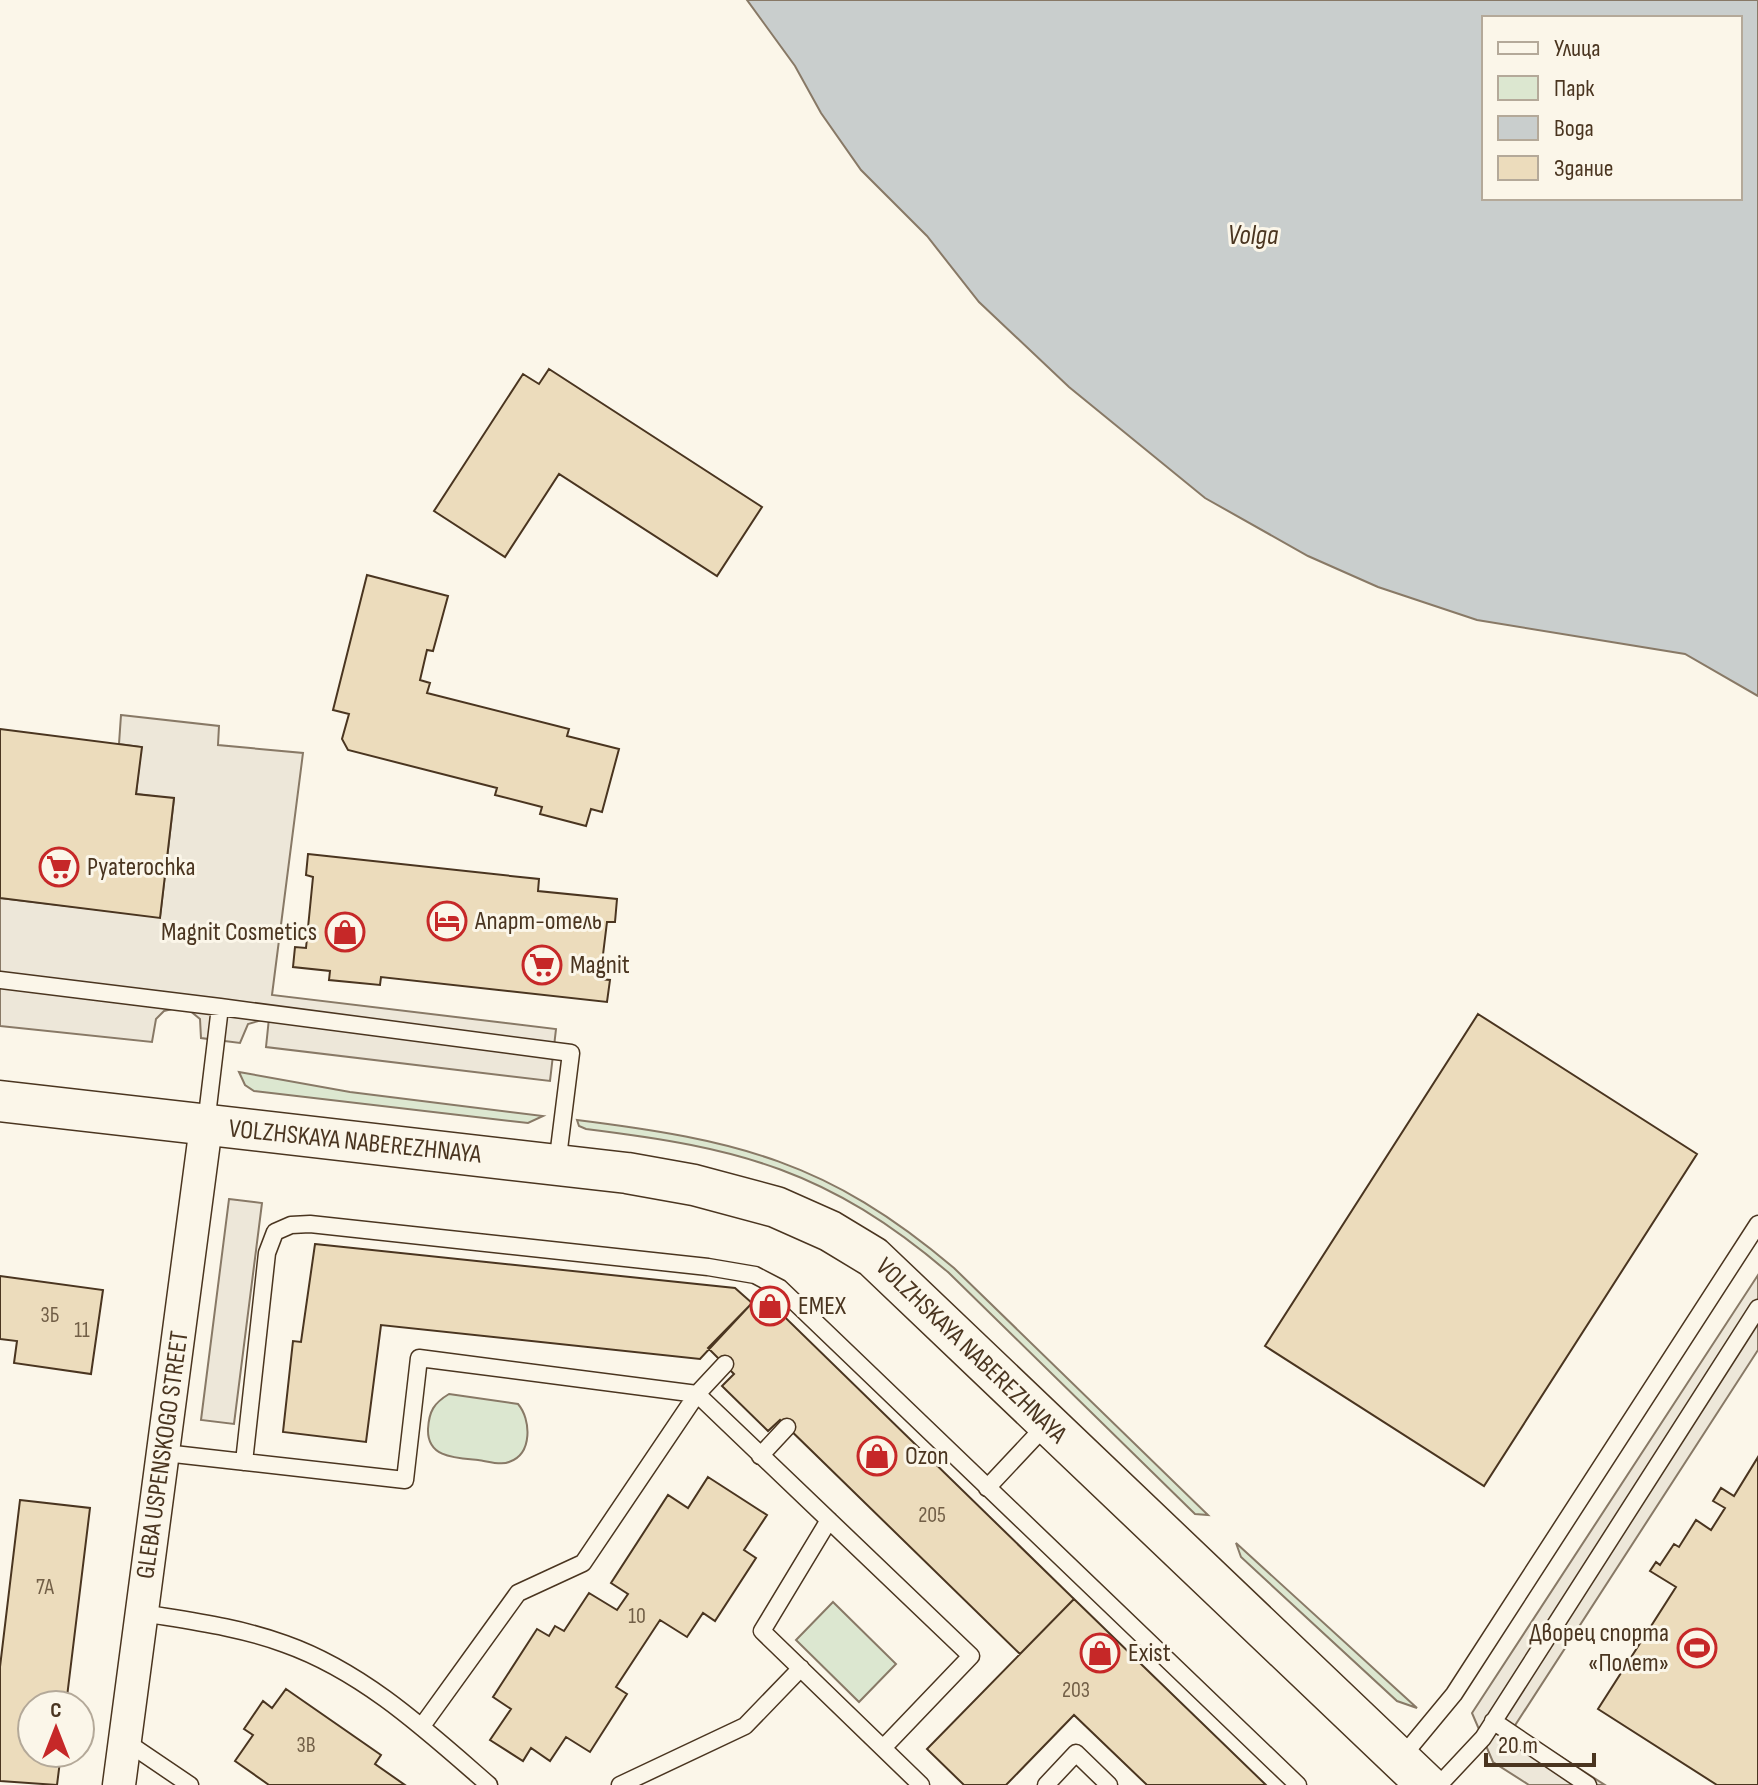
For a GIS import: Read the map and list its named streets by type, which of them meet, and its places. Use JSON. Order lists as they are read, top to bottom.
{
  "streets": {
    "street": ["VOLZHSKAYA NABEREZHNAYA", "GLEBA USPENSKOGO STREET"]
  },
  "crossings": [
    ["VOLZHSKAYA NABEREZHNAYA", "GLEBA USPENSKOGO STREET"]
  ],
  "water": ["Volga"],
  "places": {
    "supermarket": ["Pyaterochka", "Magnit"],
    "hotel": ["Апарт-отель"],
    "shop": [
      "Magnit Cosmetics",
      "EMEX",
      "Ozon",
      "Exist"
    ],
    "sports": ["Дворец спорта «Полет»"]
  },
  "house_numbers": [
    "3Б",
    "11",
    "205",
    "7А",
    "10",
    "203",
    "3В"
  ],
  "legend": [
    "Улица",
    "Парк",
    "Вода",
    "Здание"
  ],
  "scale_bar": "20 m",
  "north": "top"
}
